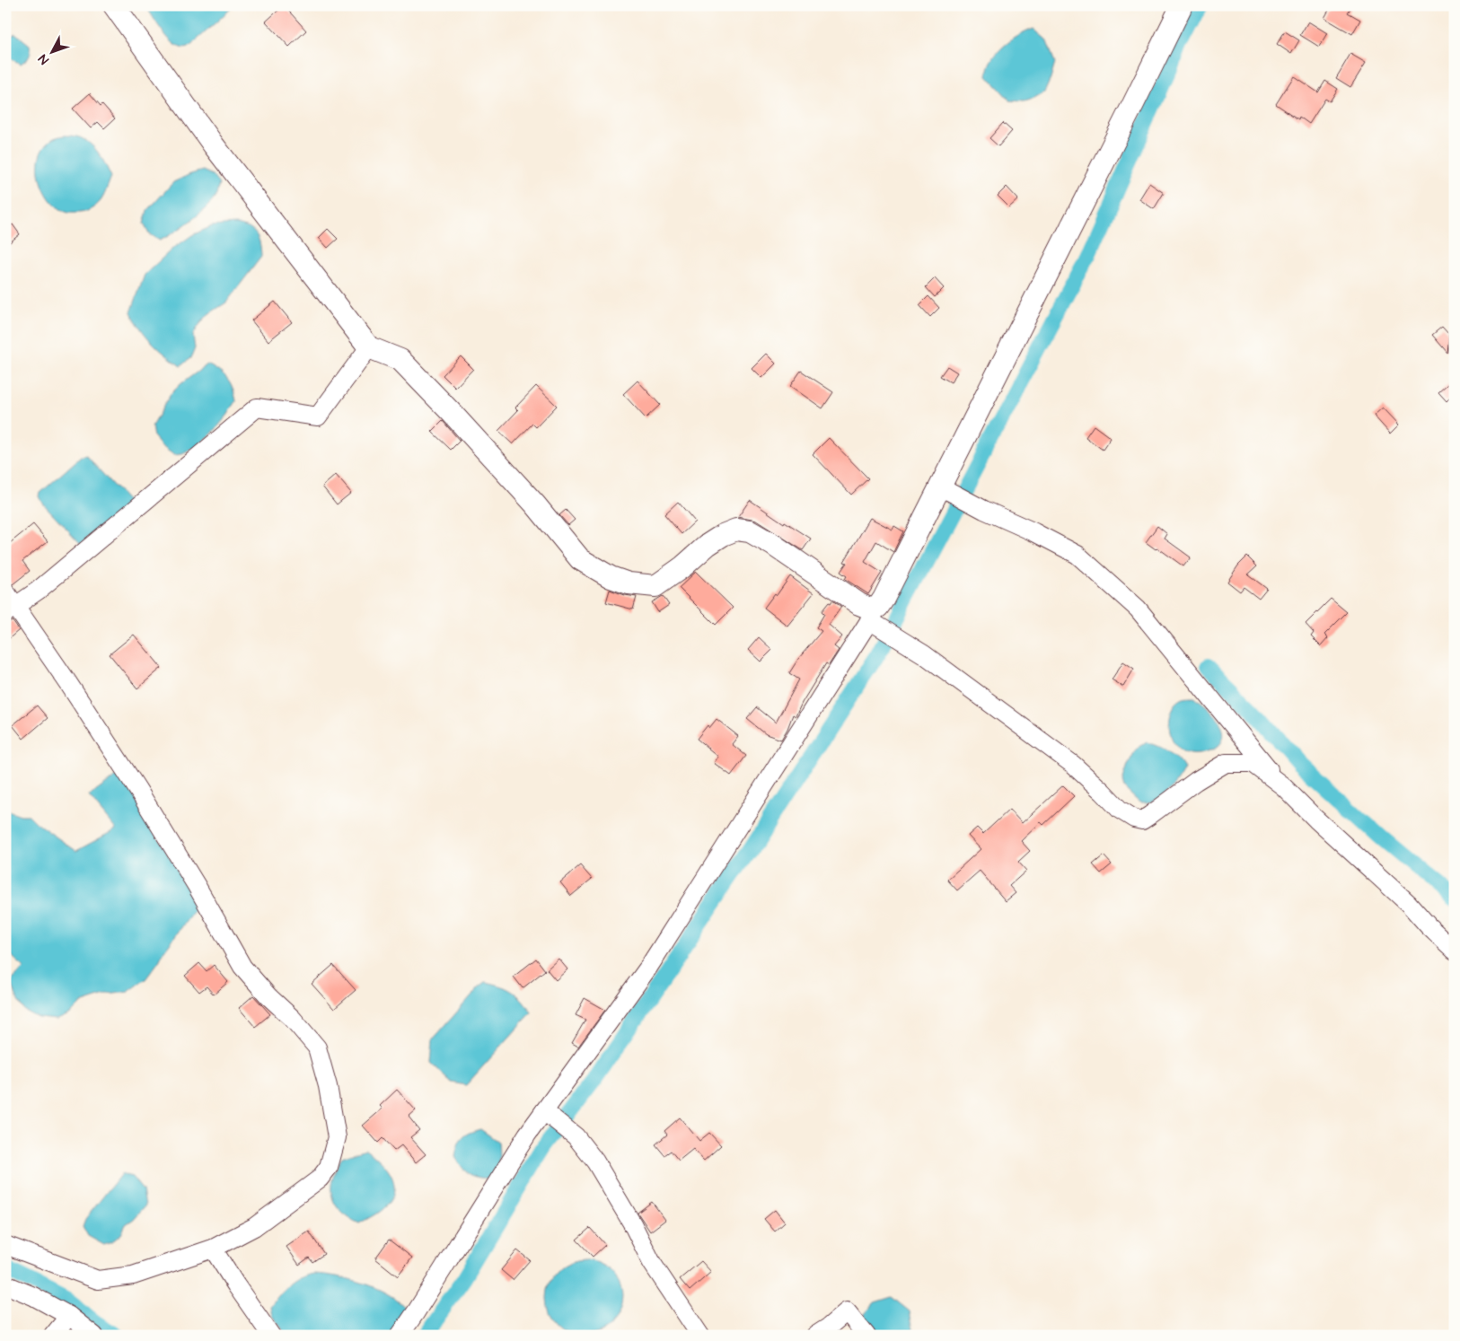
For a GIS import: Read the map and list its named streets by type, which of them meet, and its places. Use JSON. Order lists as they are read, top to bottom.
{
  "north": "bottom left"
}
